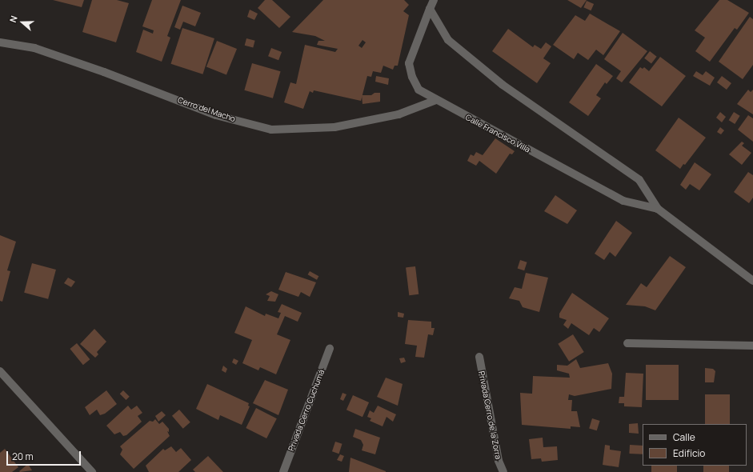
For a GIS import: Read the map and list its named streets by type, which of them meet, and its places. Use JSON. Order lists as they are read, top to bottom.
{
  "streets": {
    "street": [
      "Cerro del Macho",
      "Calle Francisco Villa",
      "Privada Cerro Cuchumá",
      "Privada Cerro de la Zorra"
    ]
  },
  "crossings": [
    ["Cerro del Macho", "Calle Francisco Villa"]
  ],
  "legend": ["Calle", "Edificio"],
  "scale_bar": "20 m",
  "north": "left"
}
